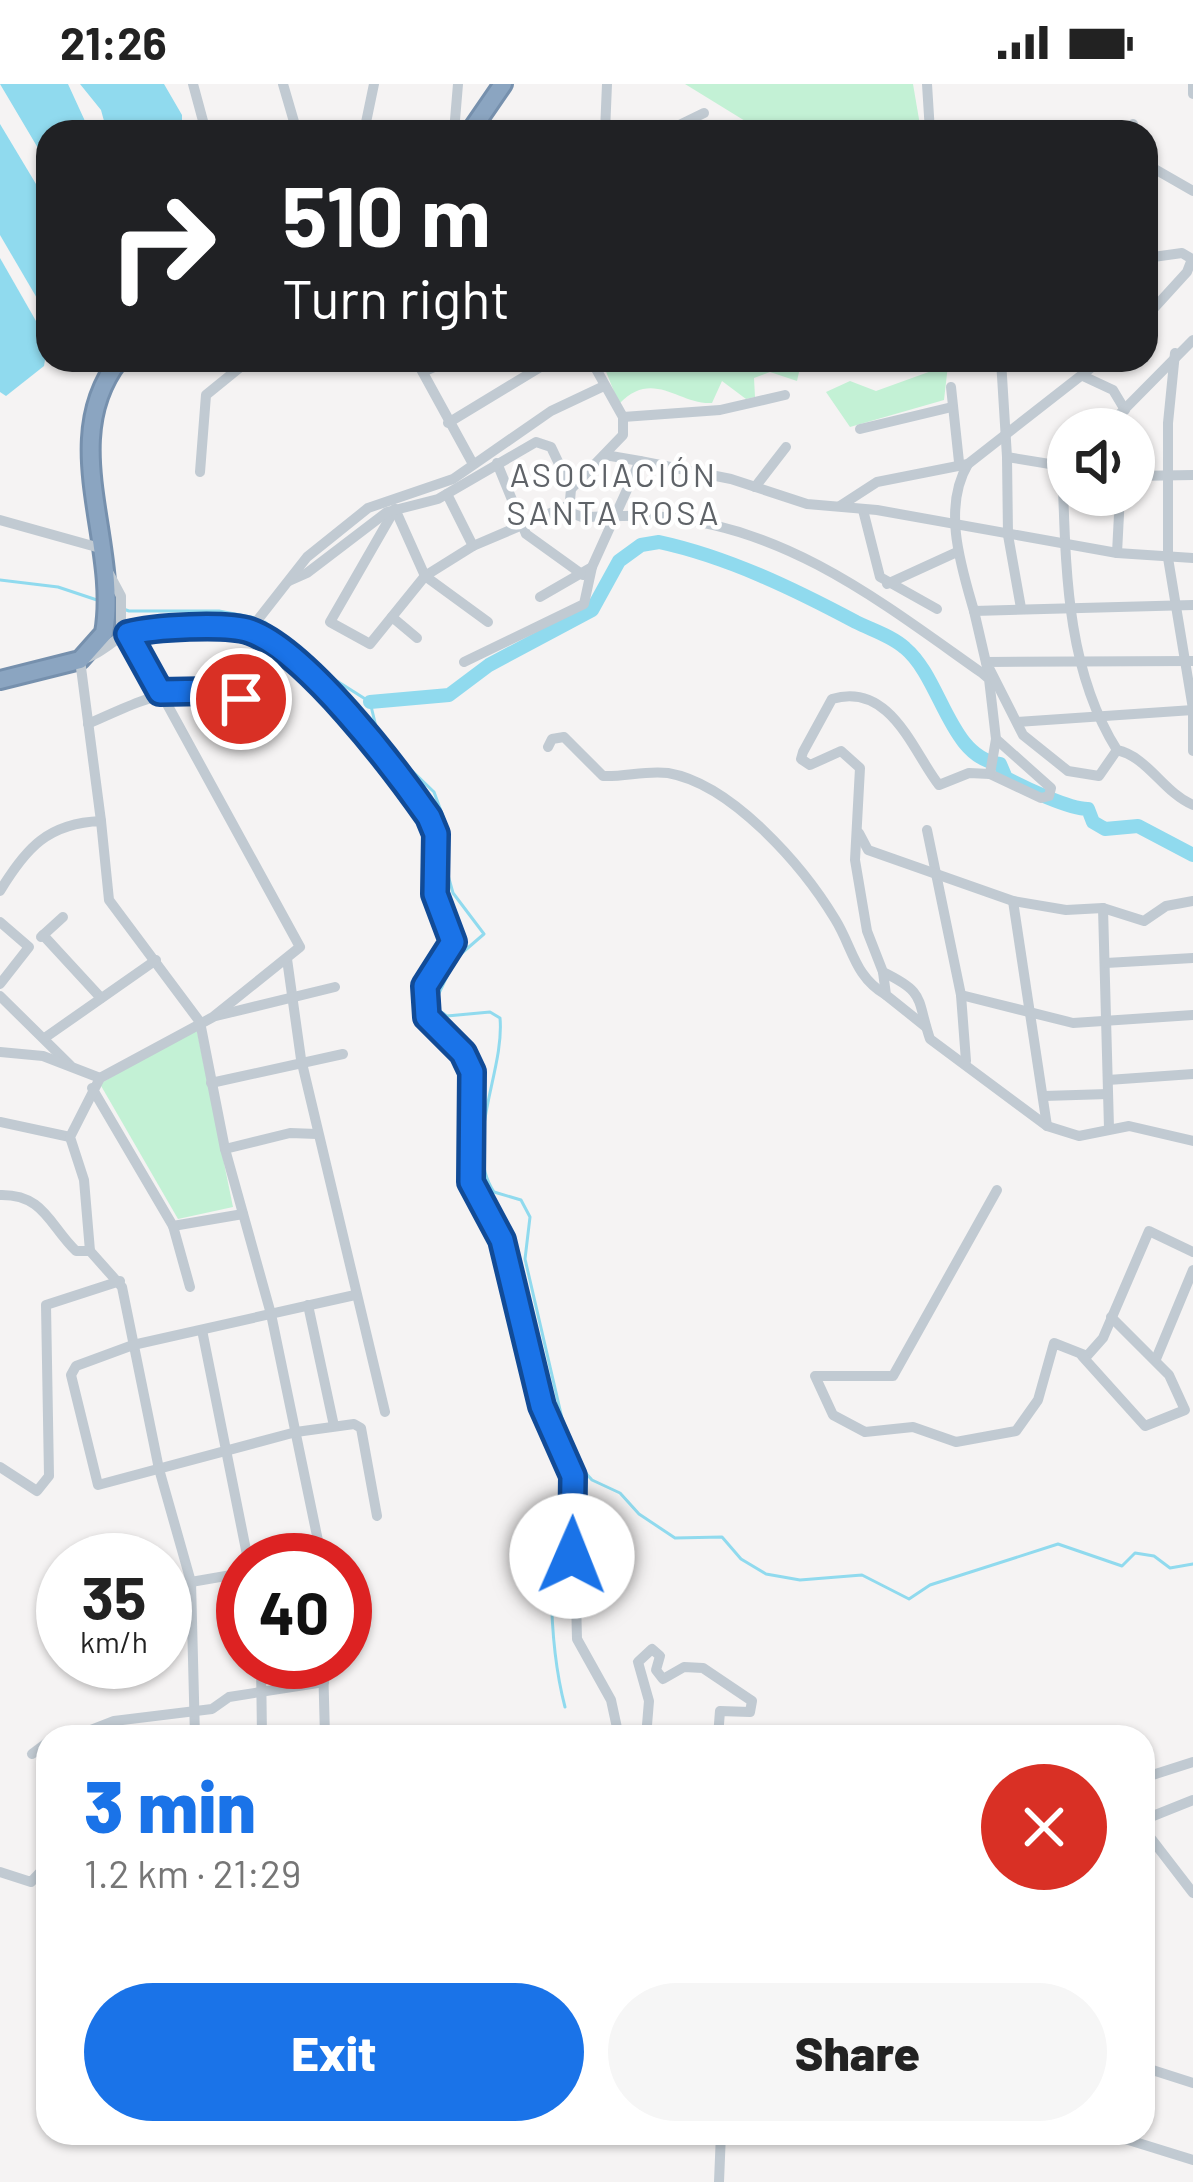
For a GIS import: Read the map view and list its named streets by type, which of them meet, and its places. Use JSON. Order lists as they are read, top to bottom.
{
  "districts": ["ASOCIACIÓN SANTA ROSA"],
  "page": {
    "status": "21:26",
    "turn": ["510 m", "Turn right"],
    "speed": "35 km/h",
    "limit": "40",
    "heading": ["3 min", "1.2 km · 21:29"],
    "buttons": ["Exit", "Share"]
  }
}
